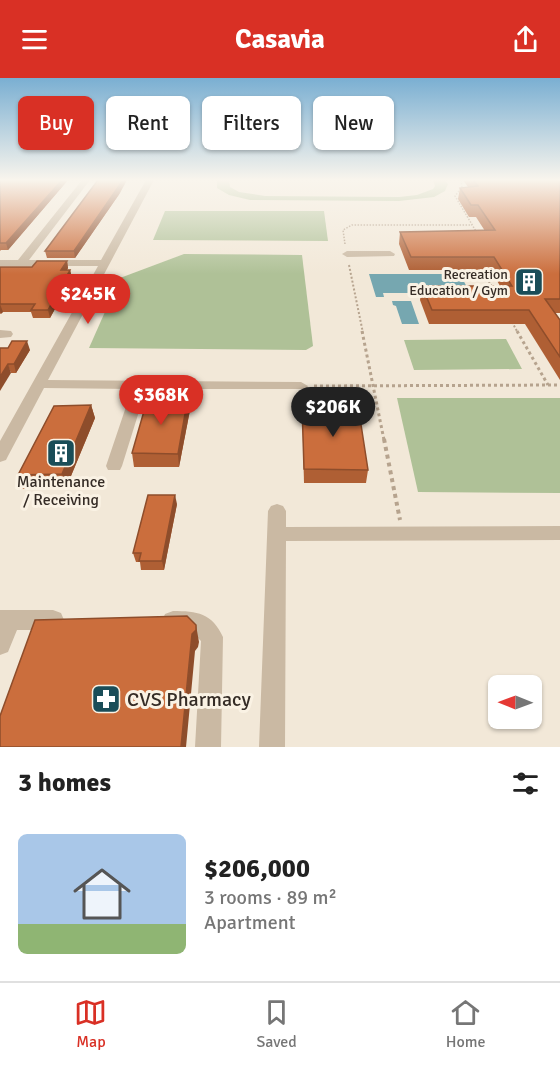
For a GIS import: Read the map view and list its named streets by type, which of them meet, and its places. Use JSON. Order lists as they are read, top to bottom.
{
  "places": {
    "building": ["Recreation Education / Gym", "Maintenance / Receiving"],
    "pharmacy": ["CVS Pharmacy"]
  },
  "north": "left",
  "page": {
    "header": "Casavia",
    "chip": [
      "Buy",
      "Rent",
      "Filters",
      "New"
    ],
    "price": ["$245K", "$368K", "$206K"],
    "heading": "3 homes",
    "list": [
      {
        "name": "$206,000",
        "note": "3 rooms · 89 m² · Apartment"
      }
    ],
    "tabs": ["Map", "Saved", "Home"]
  }
}
